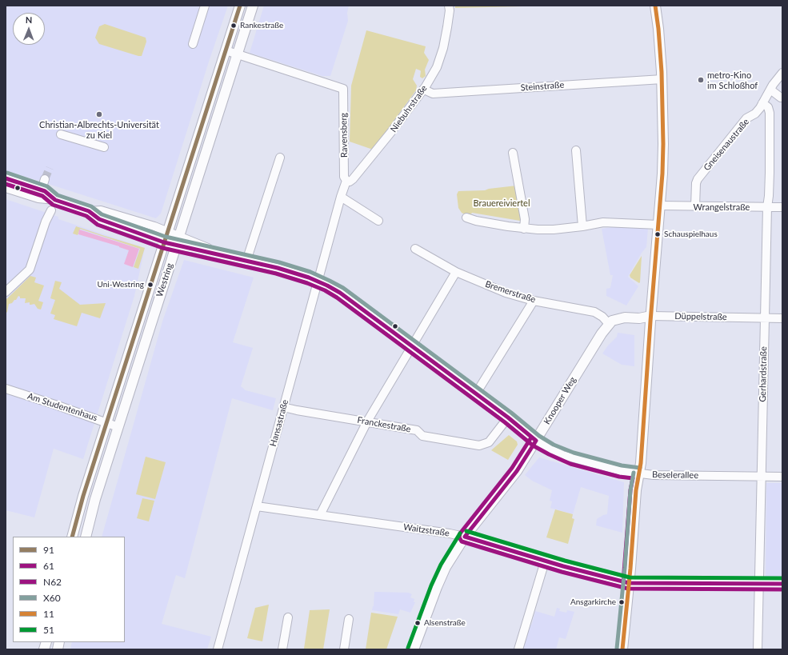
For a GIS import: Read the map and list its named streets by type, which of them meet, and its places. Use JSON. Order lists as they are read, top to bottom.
{
  "streets": {
    "main road": ["Westring", "Düppelstraße", "Knooper Weg"],
    "street": [
      "Steinstraße",
      "Niebuhrstraße",
      "Ravensberg",
      "Gneisenaustraße",
      "Wrangelstraße",
      "Bremerstraße",
      "Gerhardstraße",
      "Am Studentenhaus",
      "Hansastraße",
      "Franckestraße",
      "Beselerallee",
      "Waitzstraße"
    ]
  },
  "crossings": [
    ["Steinstraße", "Niebuhrstraße"],
    ["Niebuhrstraße", "Ravensberg"],
    ["Ravensberg", "Westring"],
    ["Gneisenaustraße", "Wrangelstraße"],
    ["Gneisenaustraße", "Gerhardstraße"],
    ["Wrangelstraße", "Gerhardstraße"],
    ["Westring", "Am Studentenhaus"],
    ["Bremerstraße", "Düppelstraße"],
    ["Bremerstraße", "Knooper Weg"],
    ["Düppelstraße", "Gerhardstraße"],
    ["Düppelstraße", "Knooper Weg"],
    ["Gerhardstraße", "Beselerallee"],
    ["Gerhardstraße", "Waitzstraße"],
    ["Knooper Weg", "Beselerallee"],
    ["Knooper Weg", "Waitzstraße"],
    ["Hansastraße", "Franckestraße"],
    ["Hansastraße", "Beselerallee"],
    ["Hansastraße", "Waitzstraße"],
    ["Franckestraße", "Beselerallee"]
  ],
  "parks": ["Brauereiviertel"],
  "places": [
    "Rankestraße",
    "metro-Kino im Schloßhof",
    "Christian-Albrechts-Universität zu Kiel",
    "Schauspielhaus",
    "Uni-Westring",
    "Ansgarkirche",
    "Alsenstraße"
  ],
  "lines": [
    "transit line 91",
    "transit line 11",
    "transit line X60",
    "transit line 61",
    "transit line N62",
    "transit line 51"
  ],
  "legend": [
    "91",
    "61",
    "N62",
    "X60",
    "11",
    "51"
  ],
  "north": "top"
}
